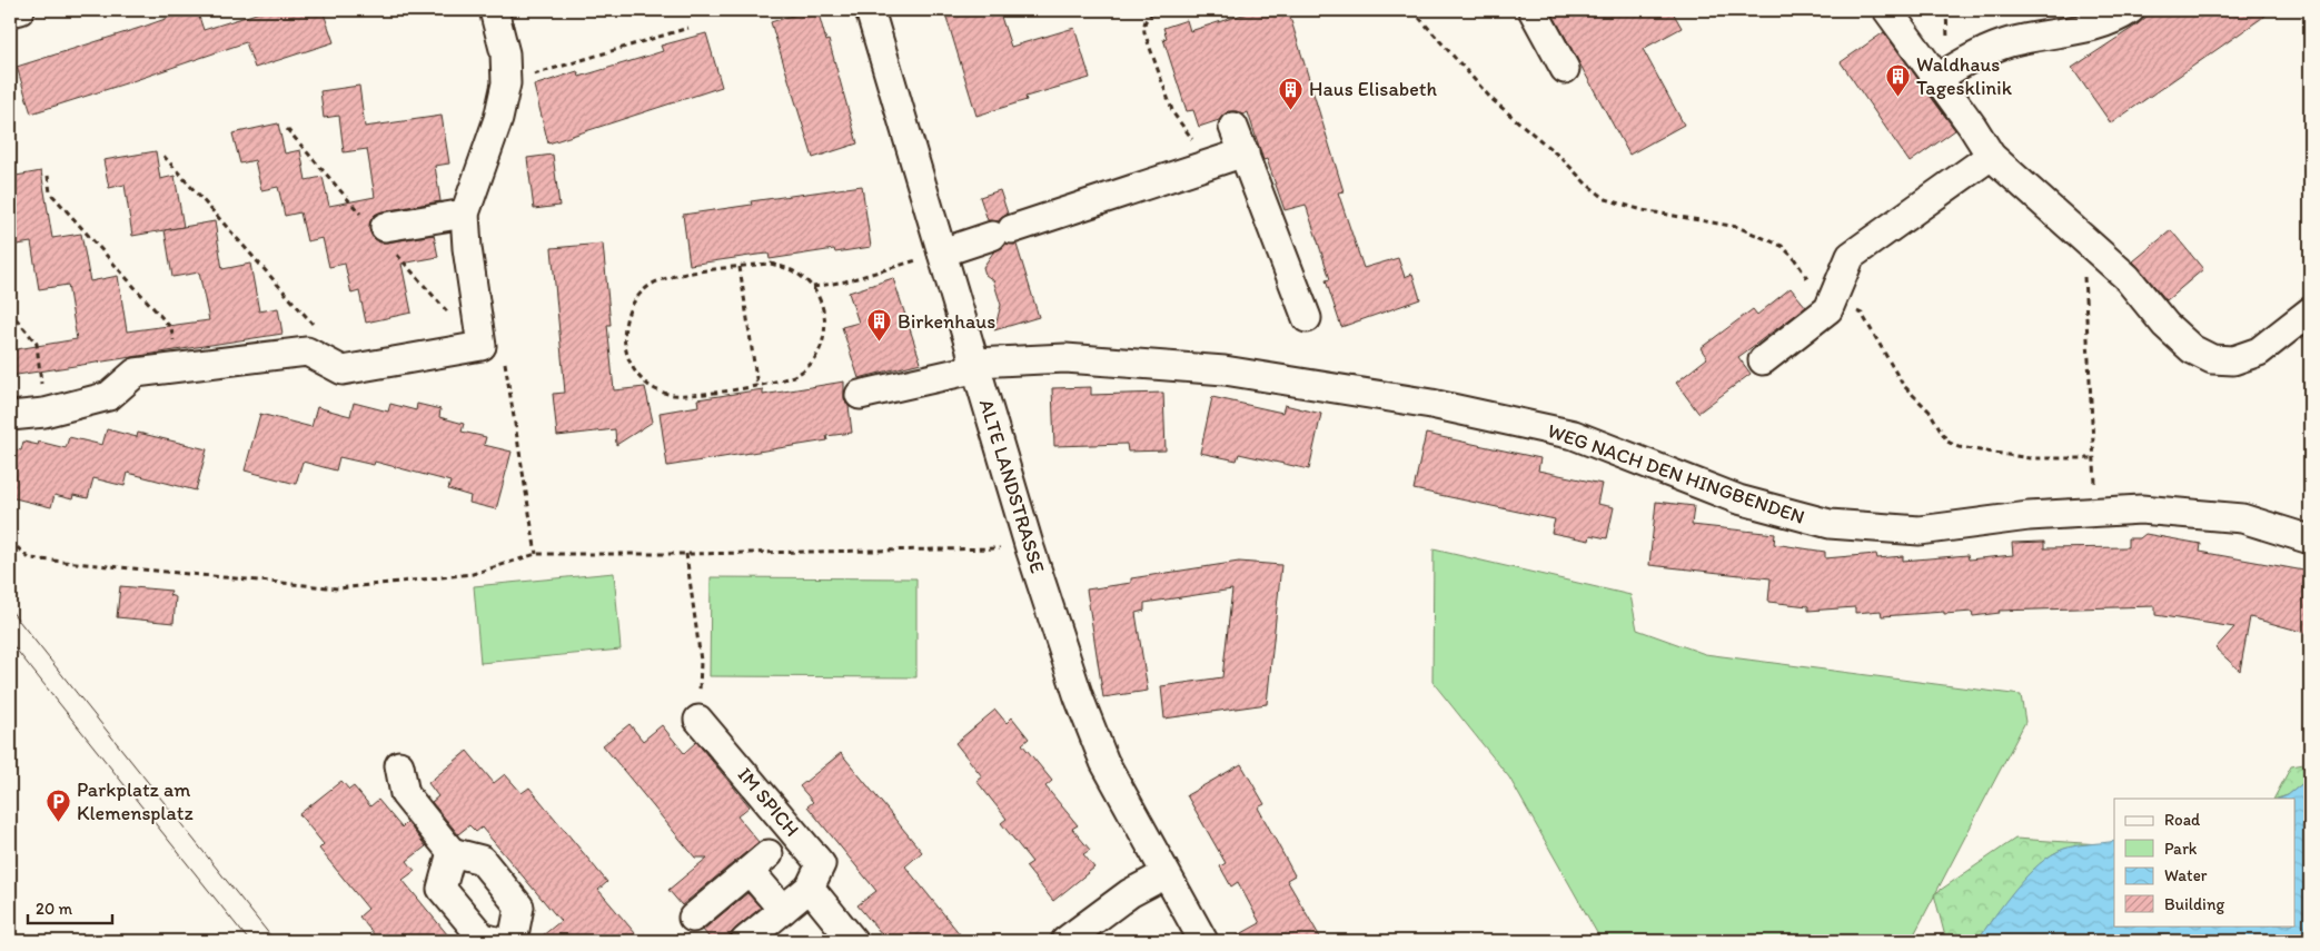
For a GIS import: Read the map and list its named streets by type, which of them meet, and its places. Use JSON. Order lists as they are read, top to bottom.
{
  "streets": {
    "street": ["WEG NACH DEN HINGBENDEN", "ALTE LANDSTRASSE", "IM SPICH"]
  },
  "crossings": [
    ["WEG NACH DEN HINGBENDEN", "ALTE LANDSTRASSE"]
  ],
  "places": {
    "building": ["Waldhaus Tagesklinik", "Haus Elisabeth", "Birkenhaus"],
    "parking": ["Parkplatz am Klemensplatz"]
  },
  "legend": [
    "Road",
    "Park",
    "Water",
    "Building"
  ],
  "scale_bar": "20 m"
}
